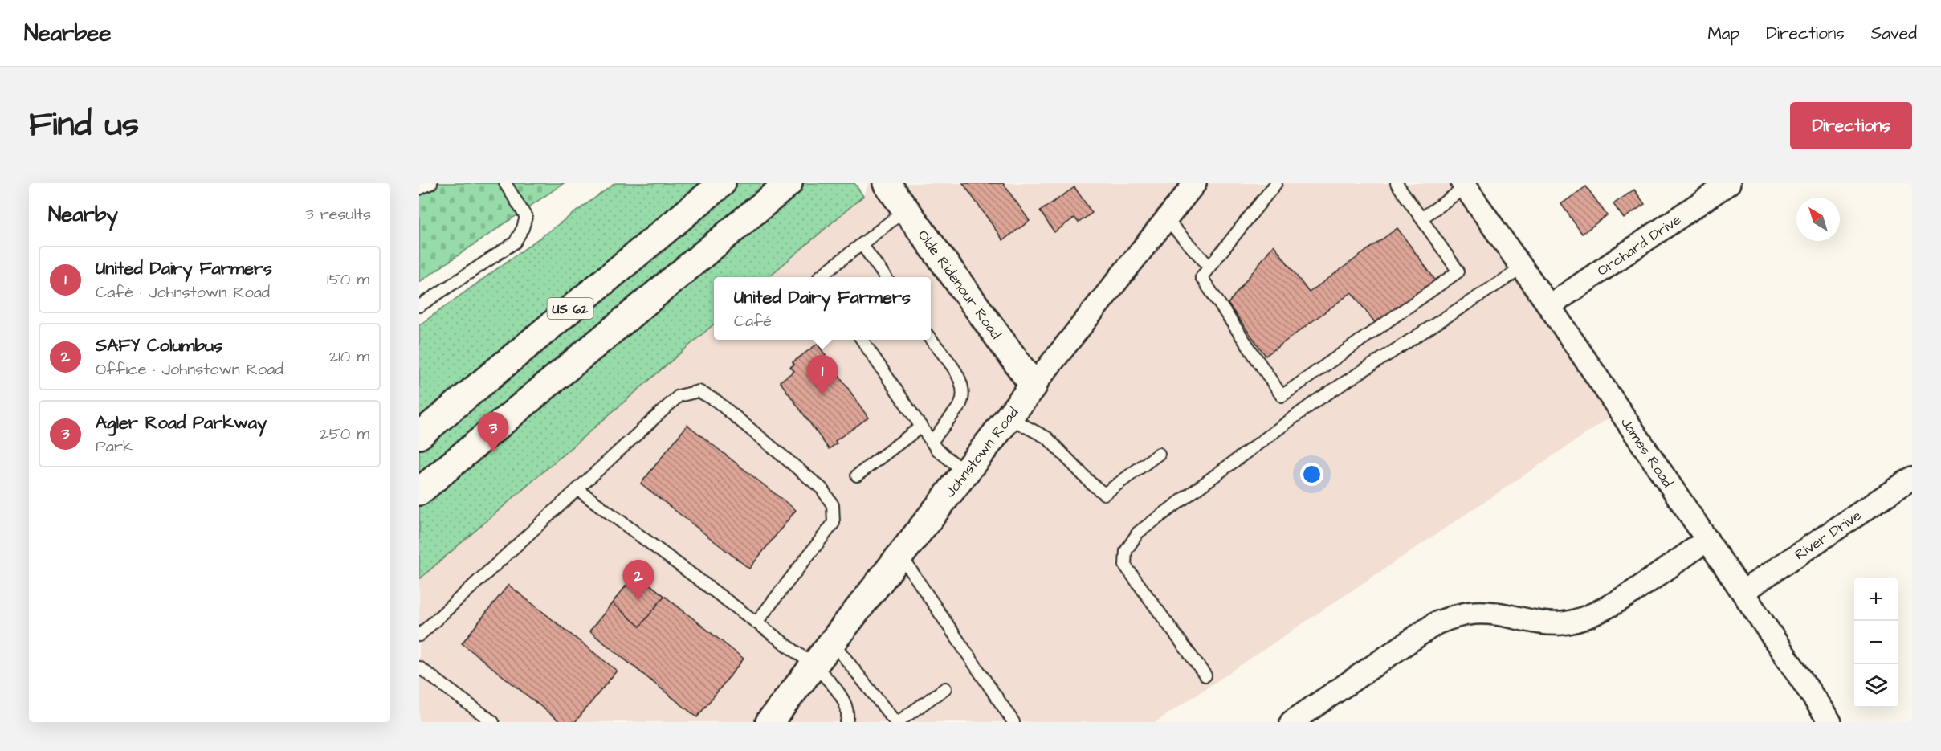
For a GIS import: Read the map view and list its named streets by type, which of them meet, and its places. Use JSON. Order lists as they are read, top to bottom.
{
  "streets": {
    "main road": ["Olde Ridenour Road", "US 62", "Johnstown Road"],
    "street": ["Orchard Drive", "James Road", "River Drive"]
  },
  "crossings": [
    ["Orchard Drive", "James Road"],
    ["Olde Ridenour Road", "Johnstown Road"],
    ["James Road", "River Drive"]
  ],
  "north": "top left",
  "page": {
    "header": "Nearbee",
    "nav": ["Map", "Directions", "Saved"],
    "title": "Find us",
    "buttons": "Directions",
    "heading": ["Nearby", "3 results"],
    "list": [
      {
        "mark": "1",
        "name": "United Dairy Farmers",
        "note": "Café · Johnstown Road",
        "value": "150 m"
      },
      {
        "mark": "2",
        "name": "SAFY Columbus",
        "note": "Office · Johnstown Road",
        "value": "210 m"
      },
      {
        "mark": "3",
        "name": "Agler Road Parkway",
        "note": "Park",
        "value": "250 m"
      }
    ],
    "popup": ["United Dairy Farmers", "Café"],
    "pins": ["1", "3", "2"],
    "map_buttons": ["+", "−"]
  }
}
